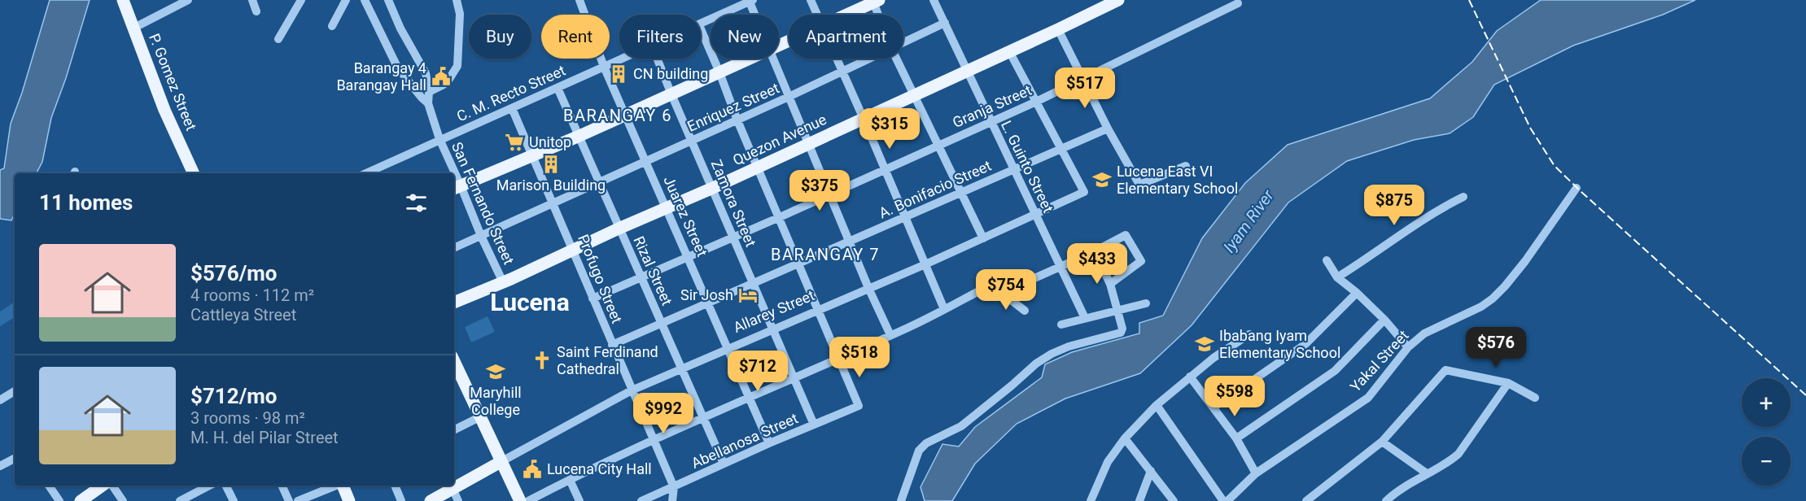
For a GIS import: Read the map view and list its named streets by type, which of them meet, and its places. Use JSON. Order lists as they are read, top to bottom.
{
  "streets": {
    "main road": ["P. Gomez Street", "Quezon Avenue", "Allarey Street"],
    "street": [
      "C. M. Recto Street",
      "Granja Street",
      "Enriquez Street",
      "L. Guinto Street",
      "A. Bonifacio Street",
      "San Fernando Street",
      "Zamora Street",
      "Juarez Street",
      "Rizal Street",
      "Profugo Street",
      "Yakal Street",
      "Abellanosa Street"
    ]
  },
  "crossings": [
    ["C. M. Recto Street", "San Fernando Street"],
    ["C. M. Recto Street", "Juarez Street"],
    ["C. M. Recto Street", "Rizal Street"],
    ["C. M. Recto Street", "Profugo Street"],
    ["Granja Street", "L. Guinto Street"],
    ["Granja Street", "Zamora Street"],
    ["Granja Street", "Juarez Street"],
    ["Granja Street", "Rizal Street"],
    ["Granja Street", "Profugo Street"],
    ["Enriquez Street", "L. Guinto Street"],
    ["Enriquez Street", "San Fernando Street"],
    ["Enriquez Street", "Zamora Street"],
    ["Enriquez Street", "Juarez Street"],
    ["Enriquez Street", "Rizal Street"],
    ["Enriquez Street", "Profugo Street"],
    ["Quezon Avenue", "L. Guinto Street"],
    ["Quezon Avenue", "San Fernando Street"],
    ["Quezon Avenue", "Zamora Street"],
    ["Quezon Avenue", "Juarez Street"],
    ["Quezon Avenue", "Rizal Street"],
    ["Quezon Avenue", "Profugo Street"],
    ["L. Guinto Street", "A. Bonifacio Street"],
    ["L. Guinto Street", "Allarey Street"],
    ["A. Bonifacio Street", "Zamora Street"],
    ["A. Bonifacio Street", "Juarez Street"],
    ["A. Bonifacio Street", "Rizal Street"],
    ["A. Bonifacio Street", "Profugo Street"],
    ["A. Bonifacio Street", "Allarey Street"],
    ["Zamora Street", "Allarey Street"],
    ["Zamora Street", "Abellanosa Street"],
    ["Juarez Street", "Allarey Street"],
    ["Juarez Street", "Abellanosa Street"],
    ["Rizal Street", "Allarey Street"],
    ["Rizal Street", "Abellanosa Street"],
    ["Profugo Street", "Allarey Street"],
    ["Profugo Street", "Abellanosa Street"]
  ],
  "districts": ["BARANGAY 6", "BARANGAY 7", "Lucena"],
  "water": ["Iyam River"],
  "places": {
    "building": ["CN building", "Marison Building"],
    "public building": ["Barangay 4 Barangay Hall", "Lucena City Hall"],
    "supermarket": ["Unitop"],
    "school or university": ["Lucena East VI Elementary School", "Ibabang Iyam Elementary School", "Maryhill College"],
    "hotel": ["Sir Josh"],
    "church": ["Saint Ferdinand Cathedral"]
  },
  "page": {
    "chip": [
      "Buy",
      "Rent",
      "Filters",
      "New",
      "Apartment"
    ],
    "price": [
      "$517",
      "$315",
      "$375",
      "$875",
      "$433",
      "$754",
      "$576",
      "$518",
      "$712",
      "$598",
      "$992"
    ],
    "heading": "11 homes",
    "list": [
      {
        "name": "$576/mo",
        "note": "4 rooms · 112 m² · Cattleya Street"
      },
      {
        "name": "$712/mo",
        "note": "3 rooms · 98 m² · M. H. del Pilar Street"
      }
    ],
    "map_buttons": ["+", "−"]
  }
}
